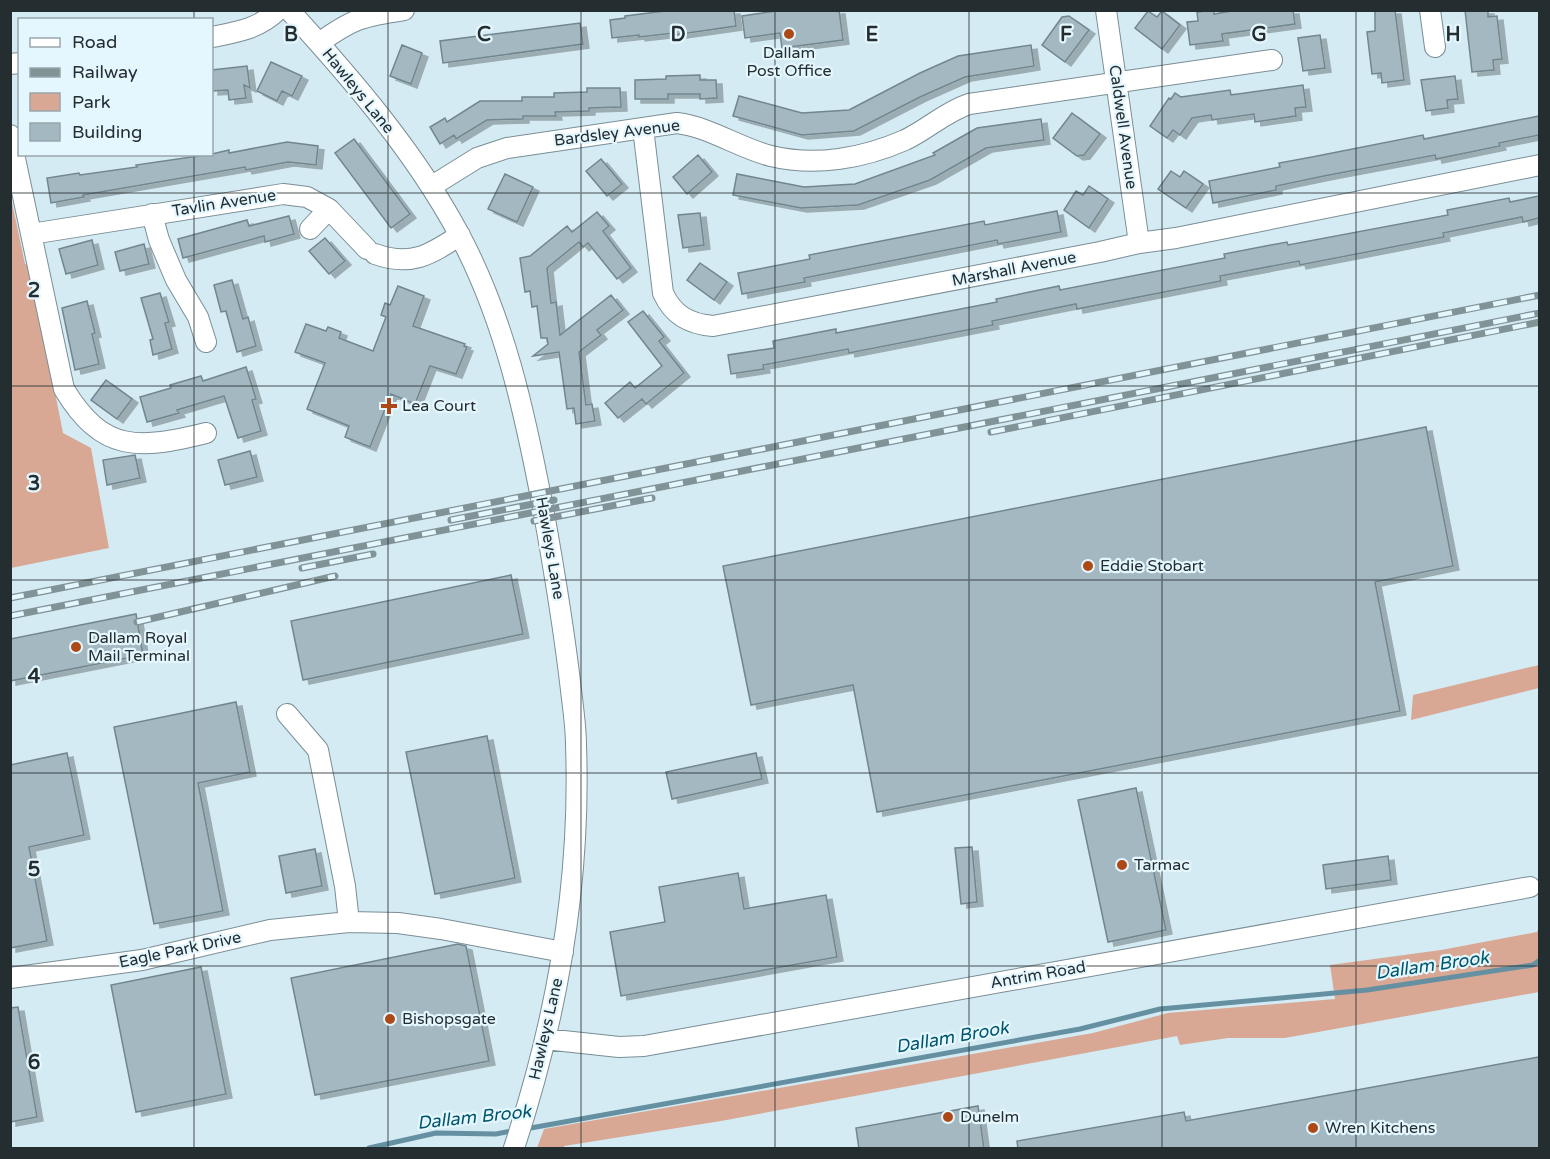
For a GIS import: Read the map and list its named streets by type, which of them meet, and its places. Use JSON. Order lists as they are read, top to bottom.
{
  "streets": {
    "street": [
      "Hawleys Lane",
      "Caldwell Avenue",
      "Bardsley Avenue",
      "Tavlin Avenue",
      "Marshall Avenue",
      "Eagle Park Drive",
      "Antrim Road"
    ]
  },
  "crossings": [
    ["Hawleys Lane", "Bardsley Avenue"],
    ["Hawleys Lane", "Tavlin Avenue"],
    ["Hawleys Lane", "Eagle Park Drive"],
    ["Hawleys Lane", "Antrim Road"],
    ["Caldwell Avenue", "Bardsley Avenue"],
    ["Caldwell Avenue", "Marshall Avenue"],
    ["Bardsley Avenue", "Marshall Avenue"]
  ],
  "water": ["Dallam Brook"],
  "places": {
    "other": [
      "Dallam Post Office",
      "Eddie Stobart",
      "Dallam Royal Mail Terminal",
      "Tarmac",
      "Bishopsgate",
      "Dunelm",
      "Wren Kitchens"
    ],
    "health": ["Lea Court"]
  },
  "legend": [
    "Road",
    "Railway",
    "Park",
    "Building"
  ],
  "grid": {
    "columns": [
      "B",
      "C",
      "D",
      "E",
      "F",
      "G",
      "H"
    ],
    "rows": [
      "2",
      "3",
      "4",
      "5",
      "6"
    ]
  }
}
